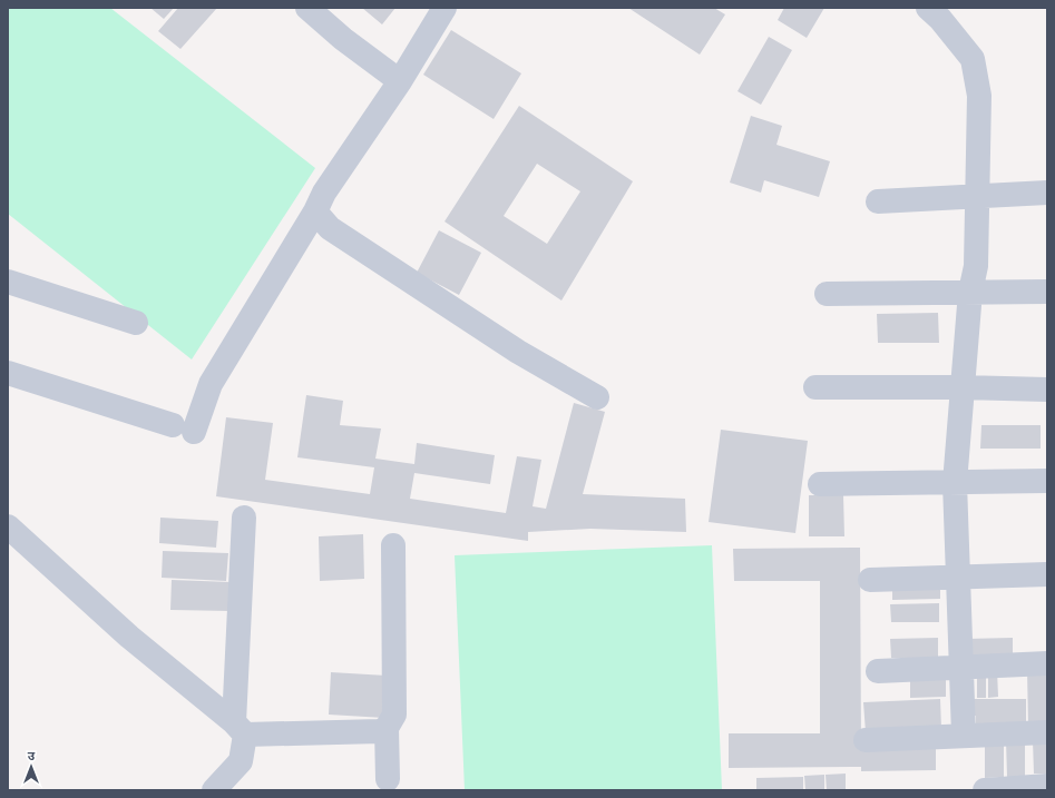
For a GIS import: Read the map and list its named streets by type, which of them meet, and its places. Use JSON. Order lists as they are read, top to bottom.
{
  "north": "top"
}
